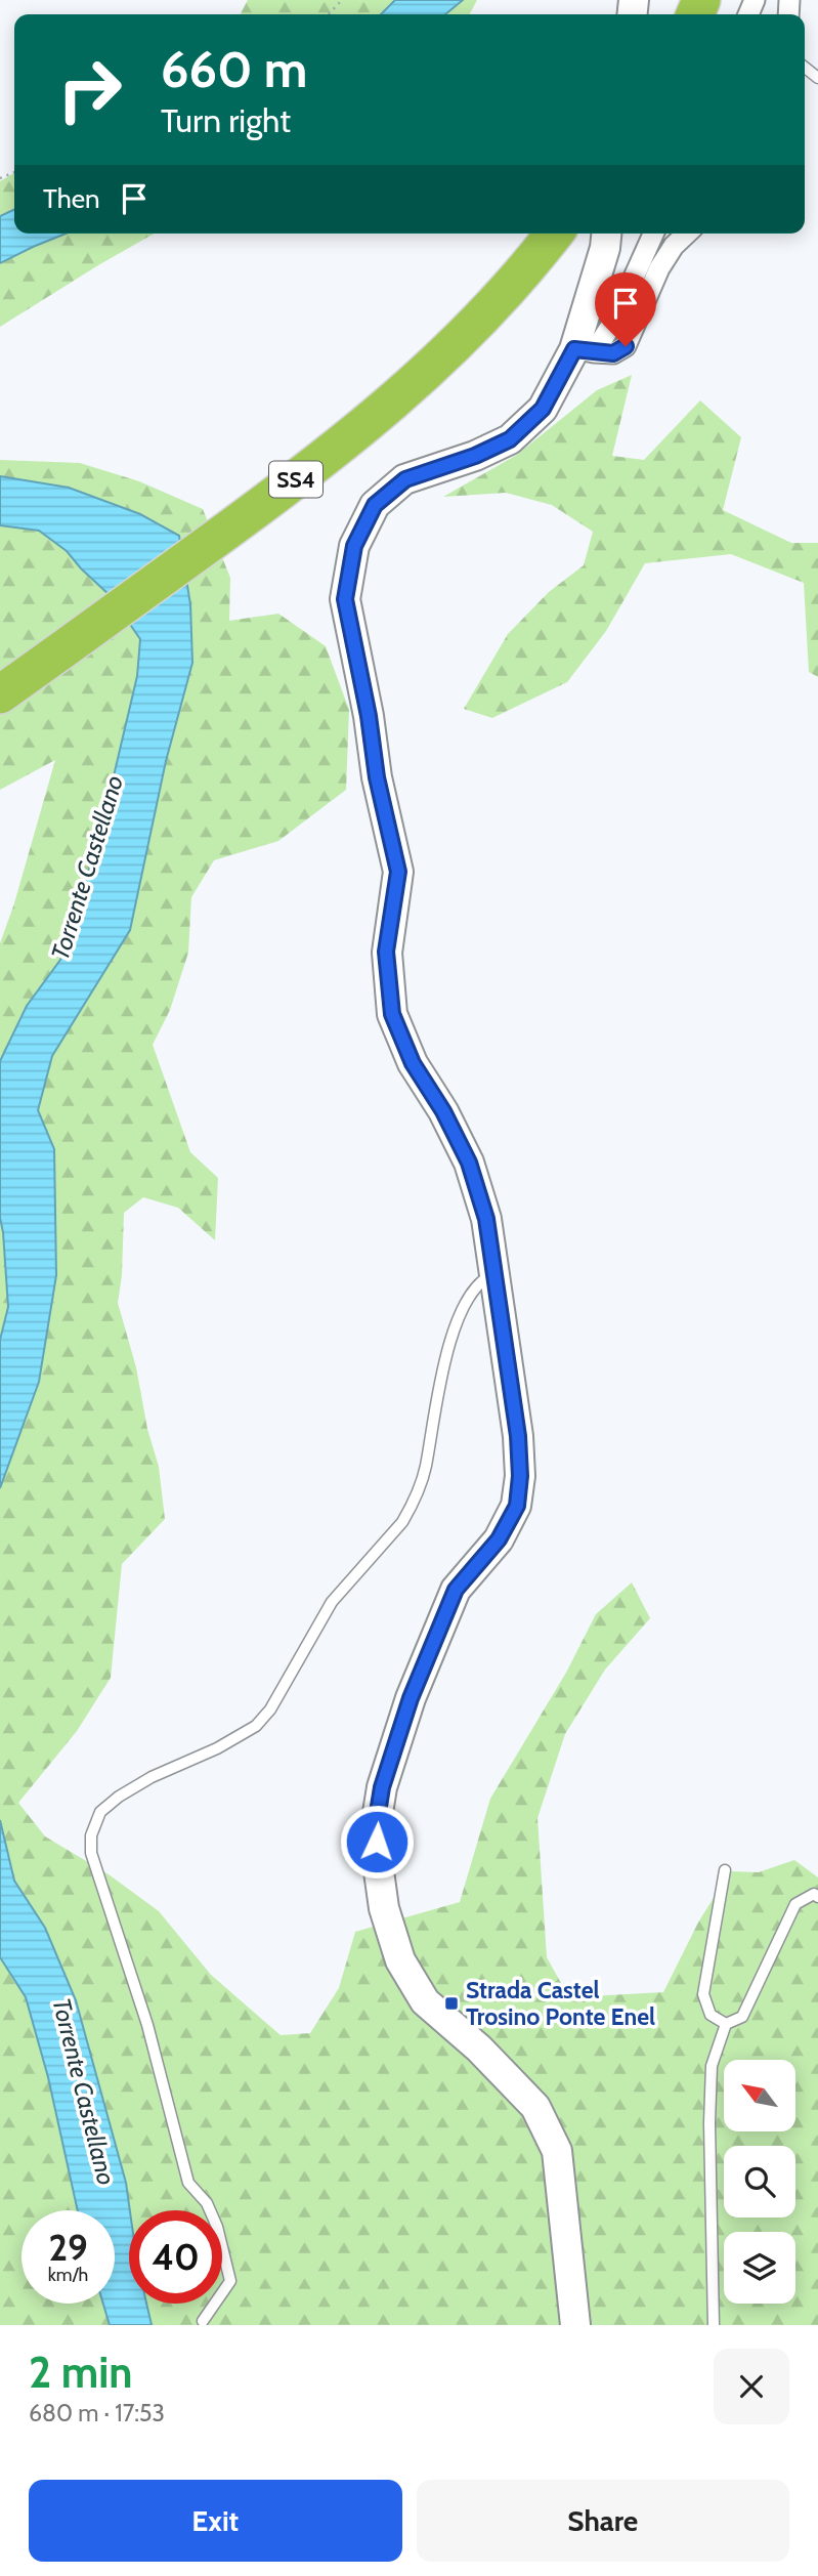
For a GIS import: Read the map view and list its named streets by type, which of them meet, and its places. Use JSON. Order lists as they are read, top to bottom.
{
  "streets": {
    "highway": ["SS4"]
  },
  "water": ["Torrente Castellano"],
  "places": {
    "transit": ["Strada Castel Trosino Ponte Enel"]
  },
  "north": "top left",
  "page": {
    "turn": ["660 m", "Turn right"],
    "then": "Then",
    "speed": "29 km/h",
    "limit": "40",
    "heading": ["2 min", "680 m · 17:53"],
    "buttons": ["Exit", "Share"]
  }
}
